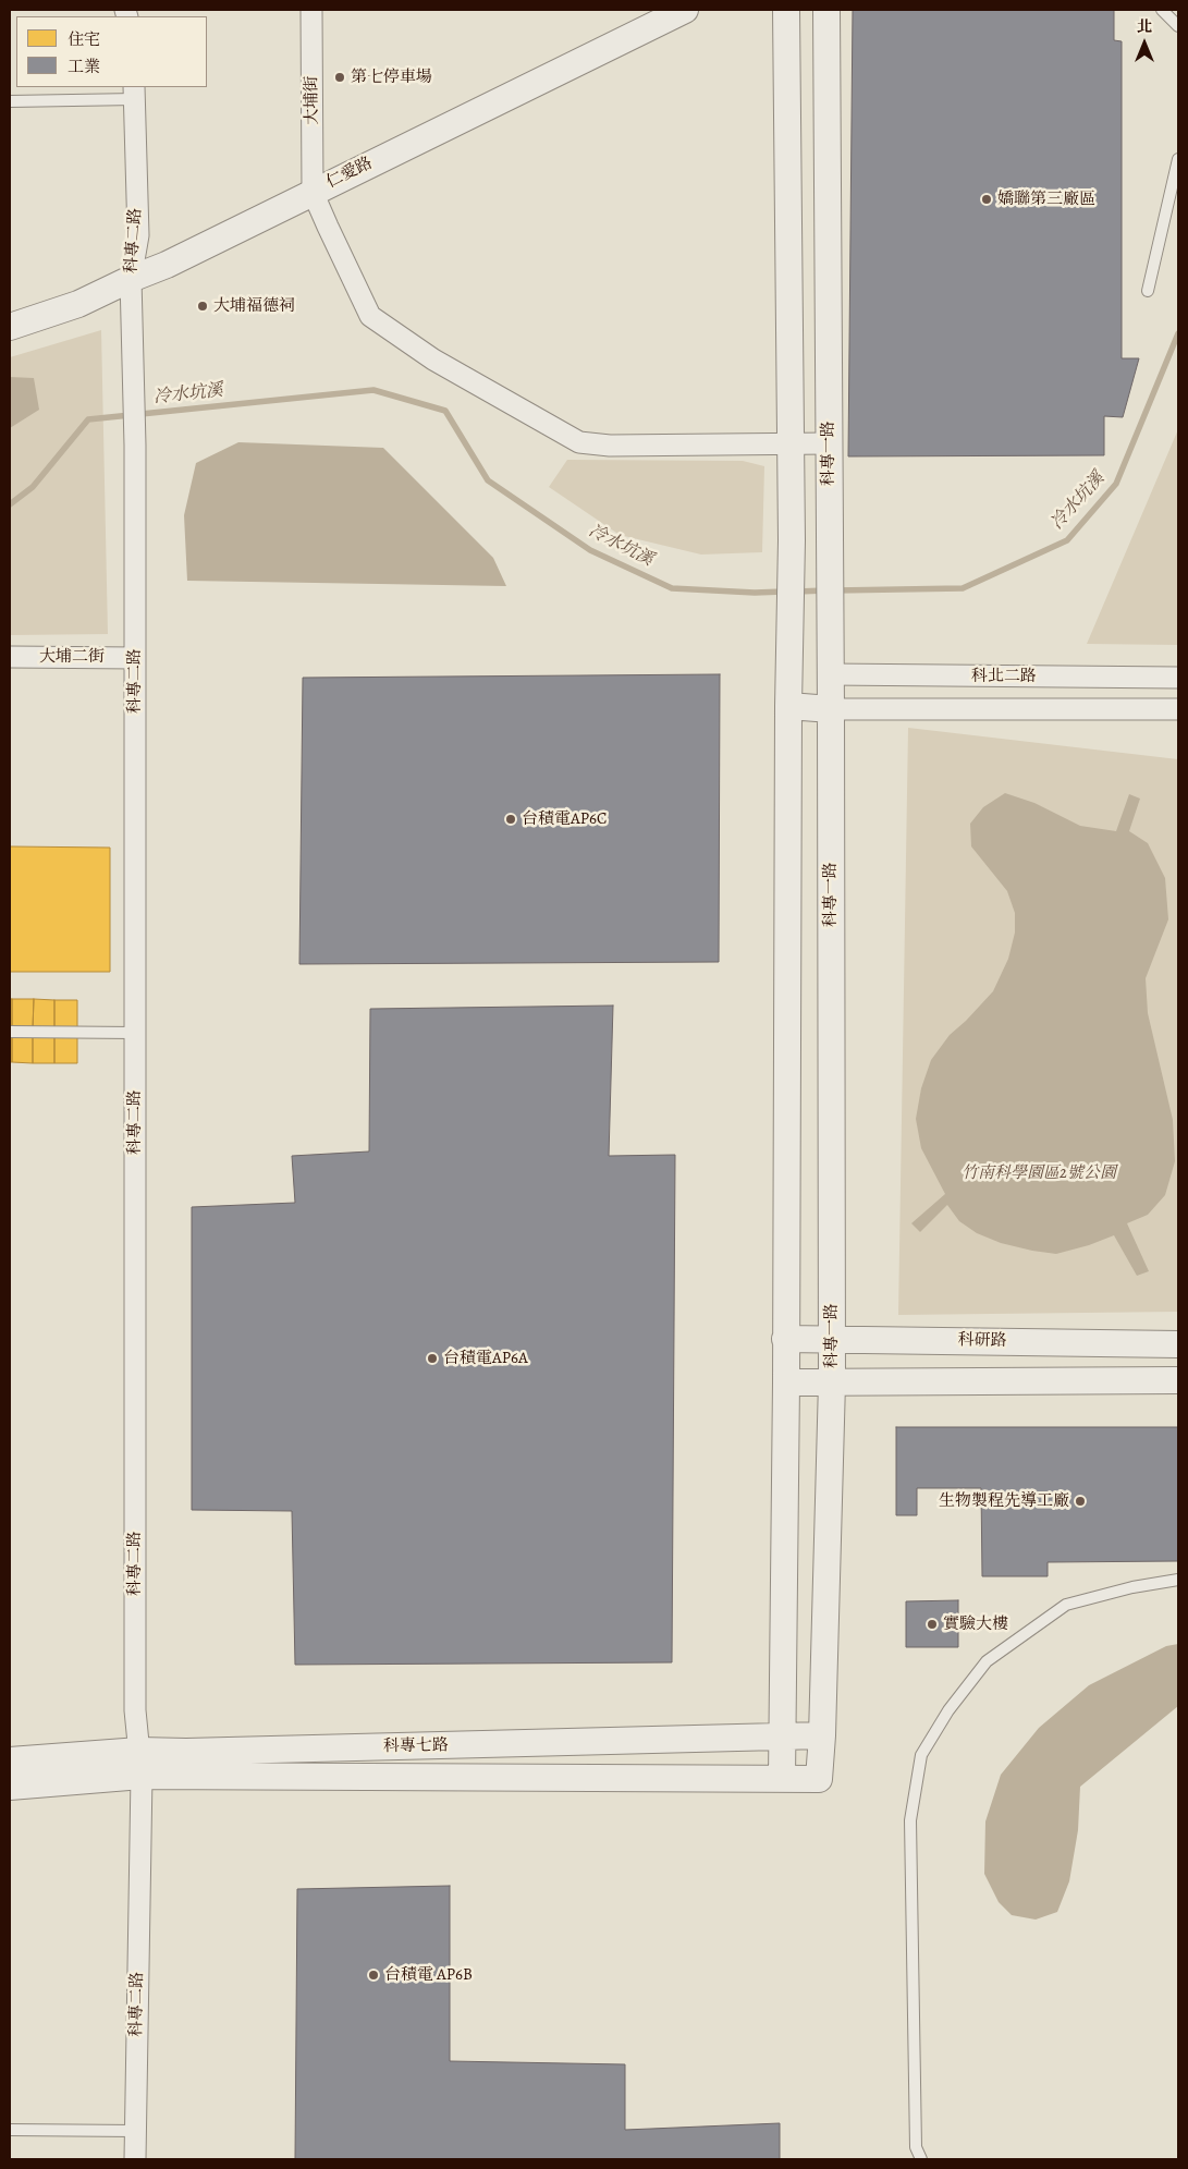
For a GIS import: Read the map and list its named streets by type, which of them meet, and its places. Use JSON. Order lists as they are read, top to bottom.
{
  "streets": {
    "street": [
      "大埔街",
      "仁愛路",
      "科專二路",
      "科專一路",
      "大埔二街",
      "科北二路",
      "科研路",
      "科專七路"
    ]
  },
  "crossings": [
    ["大埔街", "仁愛路"],
    ["仁愛路", "科專二路"],
    ["科專二路", "大埔二街"],
    ["科專二路", "科專七路"],
    ["科專一路", "科北二路"],
    ["科專一路", "科研路"],
    ["科專一路", "科專七路"]
  ],
  "water": ["冷水坑溪"],
  "parks": ["竹南科學園區2號公園"],
  "places": [
    "第七停車場",
    "嬌聯第三廠區",
    "大埔福德祠",
    "台積電AP6C",
    "台積電AP6A",
    "生物製程先導工廠",
    "實驗大樓",
    "台積電 AP6B"
  ],
  "legend": ["住宅", "工業"],
  "north": "top"
}
